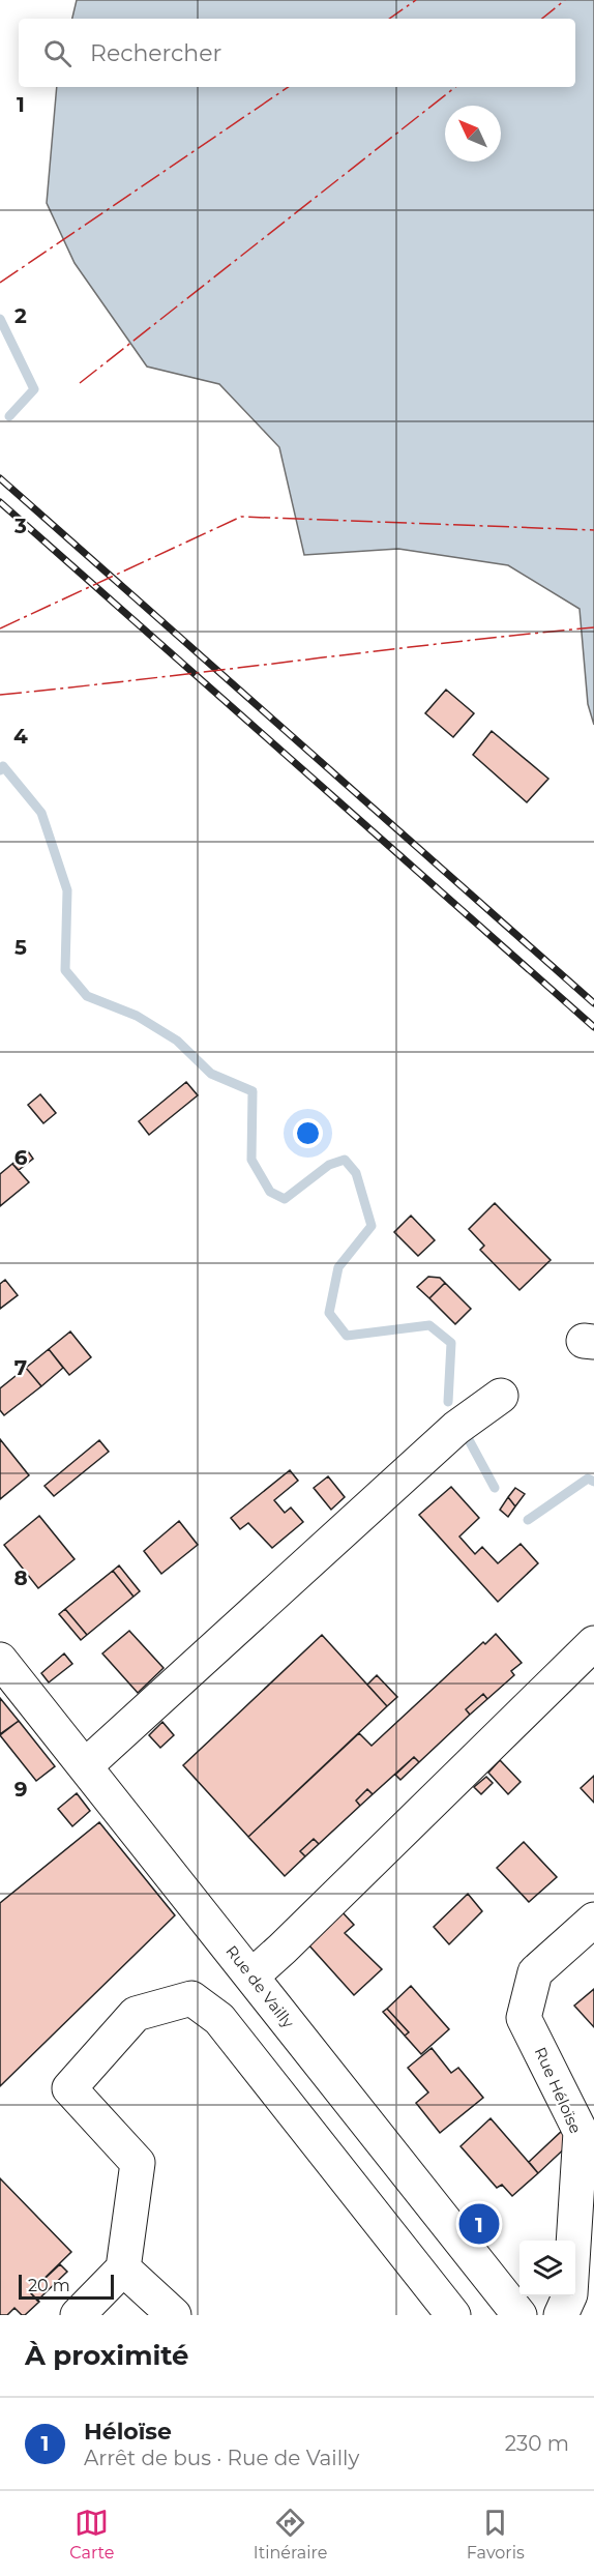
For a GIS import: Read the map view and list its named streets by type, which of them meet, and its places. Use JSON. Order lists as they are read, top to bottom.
{
  "streets": {
    "street": ["Rue de Vailly", "Rue Héloïse"]
  },
  "scale_bar": "20 m",
  "north": "top left",
  "page": {
    "search": "Rechercher",
    "pins": "1",
    "scale": "20 m",
    "heading": "À proximité",
    "list": [
      {
        "mark": "1",
        "name": "Héloïse",
        "note": "Arrêt de bus · Rue de Vailly",
        "value": "230 m"
      }
    ],
    "nav": ["Carte", "Itinéraire", "Favoris"]
  },
  "grid": {
    "rows": [
      "1",
      "2",
      "3",
      "4",
      "5",
      "6",
      "7",
      "8",
      "9"
    ]
  }
}
